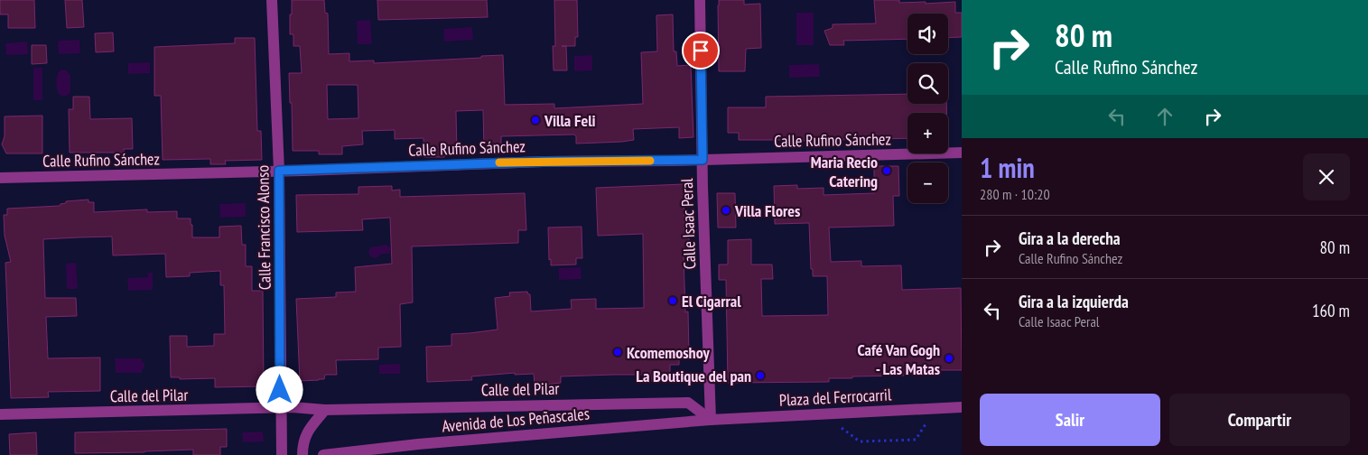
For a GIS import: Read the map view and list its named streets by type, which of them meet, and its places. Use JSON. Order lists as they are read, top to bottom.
{
  "streets": {
    "street": [
      "Calle Rufino Sánchez",
      "Calle Isaac Peral",
      "Calle Francisco Alonso",
      "Calle del Pilar",
      "Plaza del Ferrocarril",
      "Avenida de Los Peñascales"
    ]
  },
  "crossings": [
    ["Calle Rufino Sánchez", "Calle Isaac Peral"],
    ["Calle Rufino Sánchez", "Calle Francisco Alonso"],
    ["Calle Isaac Peral", "Calle del Pilar"],
    ["Calle Isaac Peral", "Plaza del Ferrocarril"],
    ["Calle Isaac Peral", "Avenida de Los Peñascales"],
    ["Calle Francisco Alonso", "Calle del Pilar"],
    ["Calle del Pilar", "Plaza del Ferrocarril"],
    ["Calle del Pilar", "Avenida de Los Peñascales"],
    ["Plaza del Ferrocarril", "Avenida de Los Peñascales"]
  ],
  "places": [
    "Villa Feli",
    "Maria Recio Catering",
    "Villa Flores",
    "El Cigarral",
    "Kcomemoshoy",
    "Café Van Gogh - Las Matas",
    "La Boutique del pan"
  ],
  "page": {
    "turn": ["80 m", "Calle Rufino Sánchez"],
    "map_buttons": ["+", "−"],
    "heading": ["1 min", "280 m · 10:20"],
    "list": [
      {
        "name": "Gira a la derecha",
        "note": "Calle Rufino Sánchez",
        "value": "80 m"
      },
      {
        "name": "Gira a la izquierda",
        "note": "Calle Isaac Peral",
        "value": "160 m"
      }
    ],
    "buttons": ["Salir", "Compartir"]
  }
}
